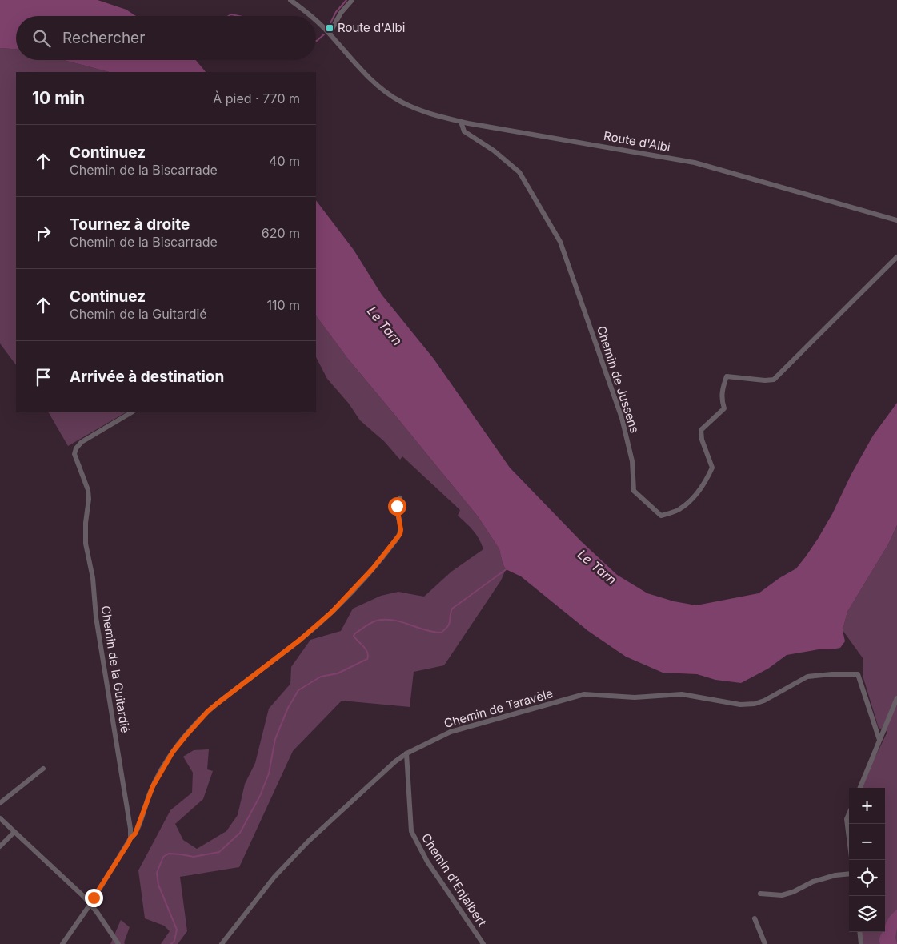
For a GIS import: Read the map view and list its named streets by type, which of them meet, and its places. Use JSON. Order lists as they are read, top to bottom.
{
  "streets": {
    "street": [
      "Route d'Albi",
      "Chemin de Jussens",
      "Chemin de la Guitardié",
      "Chemin de Taravèle",
      "Chemin d'Enjalbert"
    ]
  },
  "crossings": [
    ["Route d'Albi", "Chemin de Jussens"],
    ["Chemin de Taravèle", "Chemin d'Enjalbert"]
  ],
  "water": ["Le Tarn"],
  "places": {
    "transit": ["Route d'Albi"]
  },
  "page": {
    "search": "Rechercher",
    "heading": ["10 min", "À pied · 770 m"],
    "list": [
      ["Continuez", "Chemin de la Biscarrade", "40 m"],
      ["Tournez à droite", "Chemin de la Biscarrade", "620 m"],
      ["Continuez", "Chemin de la Guitardié", "110 m"],
      "Arrivée à destination"
    ],
    "map_buttons": ["+", "−"]
  }
}
